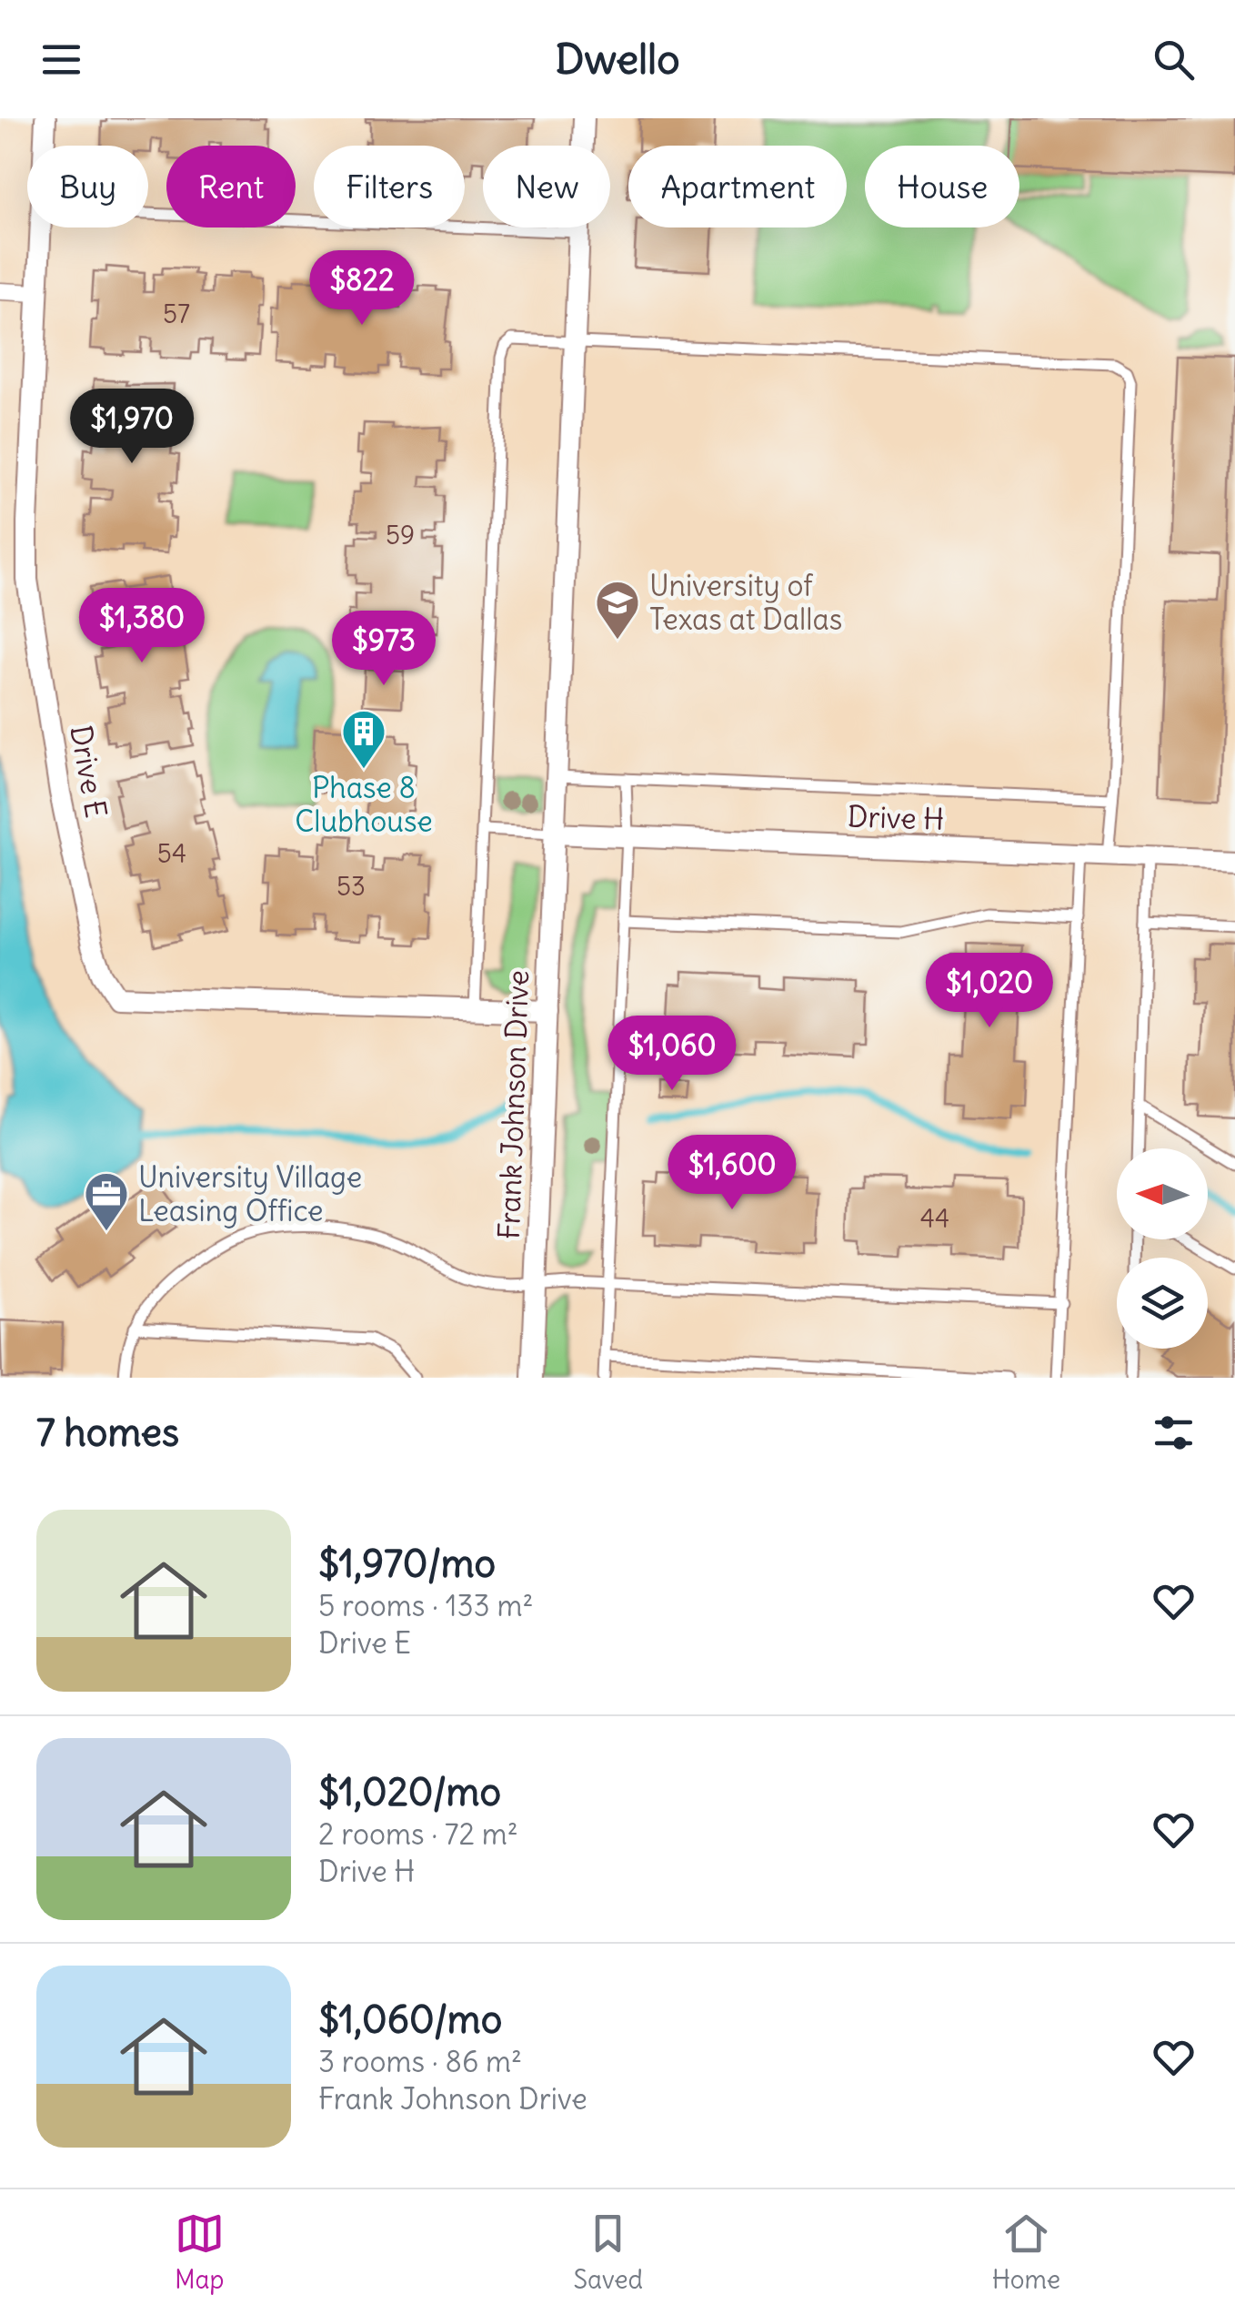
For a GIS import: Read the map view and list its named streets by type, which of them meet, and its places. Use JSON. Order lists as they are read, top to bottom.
{
  "streets": {
    "street": ["Drive E", "Drive H", "Frank Johnson Drive"]
  },
  "crossings": [
    ["Drive E", "Frank Johnson Drive"],
    ["Drive H", "Frank Johnson Drive"]
  ],
  "places": {
    "school or university": ["University of Texas at Dallas"],
    "building": ["Phase 8 Clubhouse"],
    "office": ["University Village Leasing Office"]
  },
  "house_numbers": [
    "57",
    "59",
    "54",
    "53",
    "44"
  ],
  "north": "left",
  "page": {
    "header": "Dwello",
    "chip": [
      "Buy",
      "Rent",
      "Filters",
      "New",
      "Apartment",
      "House"
    ],
    "price": [
      "$822",
      "$1,970",
      "$1,380",
      "$973",
      "$1,020",
      "$1,060",
      "$1,600"
    ],
    "heading": "7 homes",
    "list": [
      {
        "name": "$1,970/mo",
        "note": "5 rooms · 133 m² · Drive E"
      },
      {
        "name": "$1,020/mo",
        "note": "2 rooms · 72 m² · Drive H"
      },
      {
        "name": "$1,060/mo",
        "note": "3 rooms · 86 m² · Frank Johnson Drive"
      }
    ],
    "tabs": ["Map", "Saved", "Home"]
  }
}
